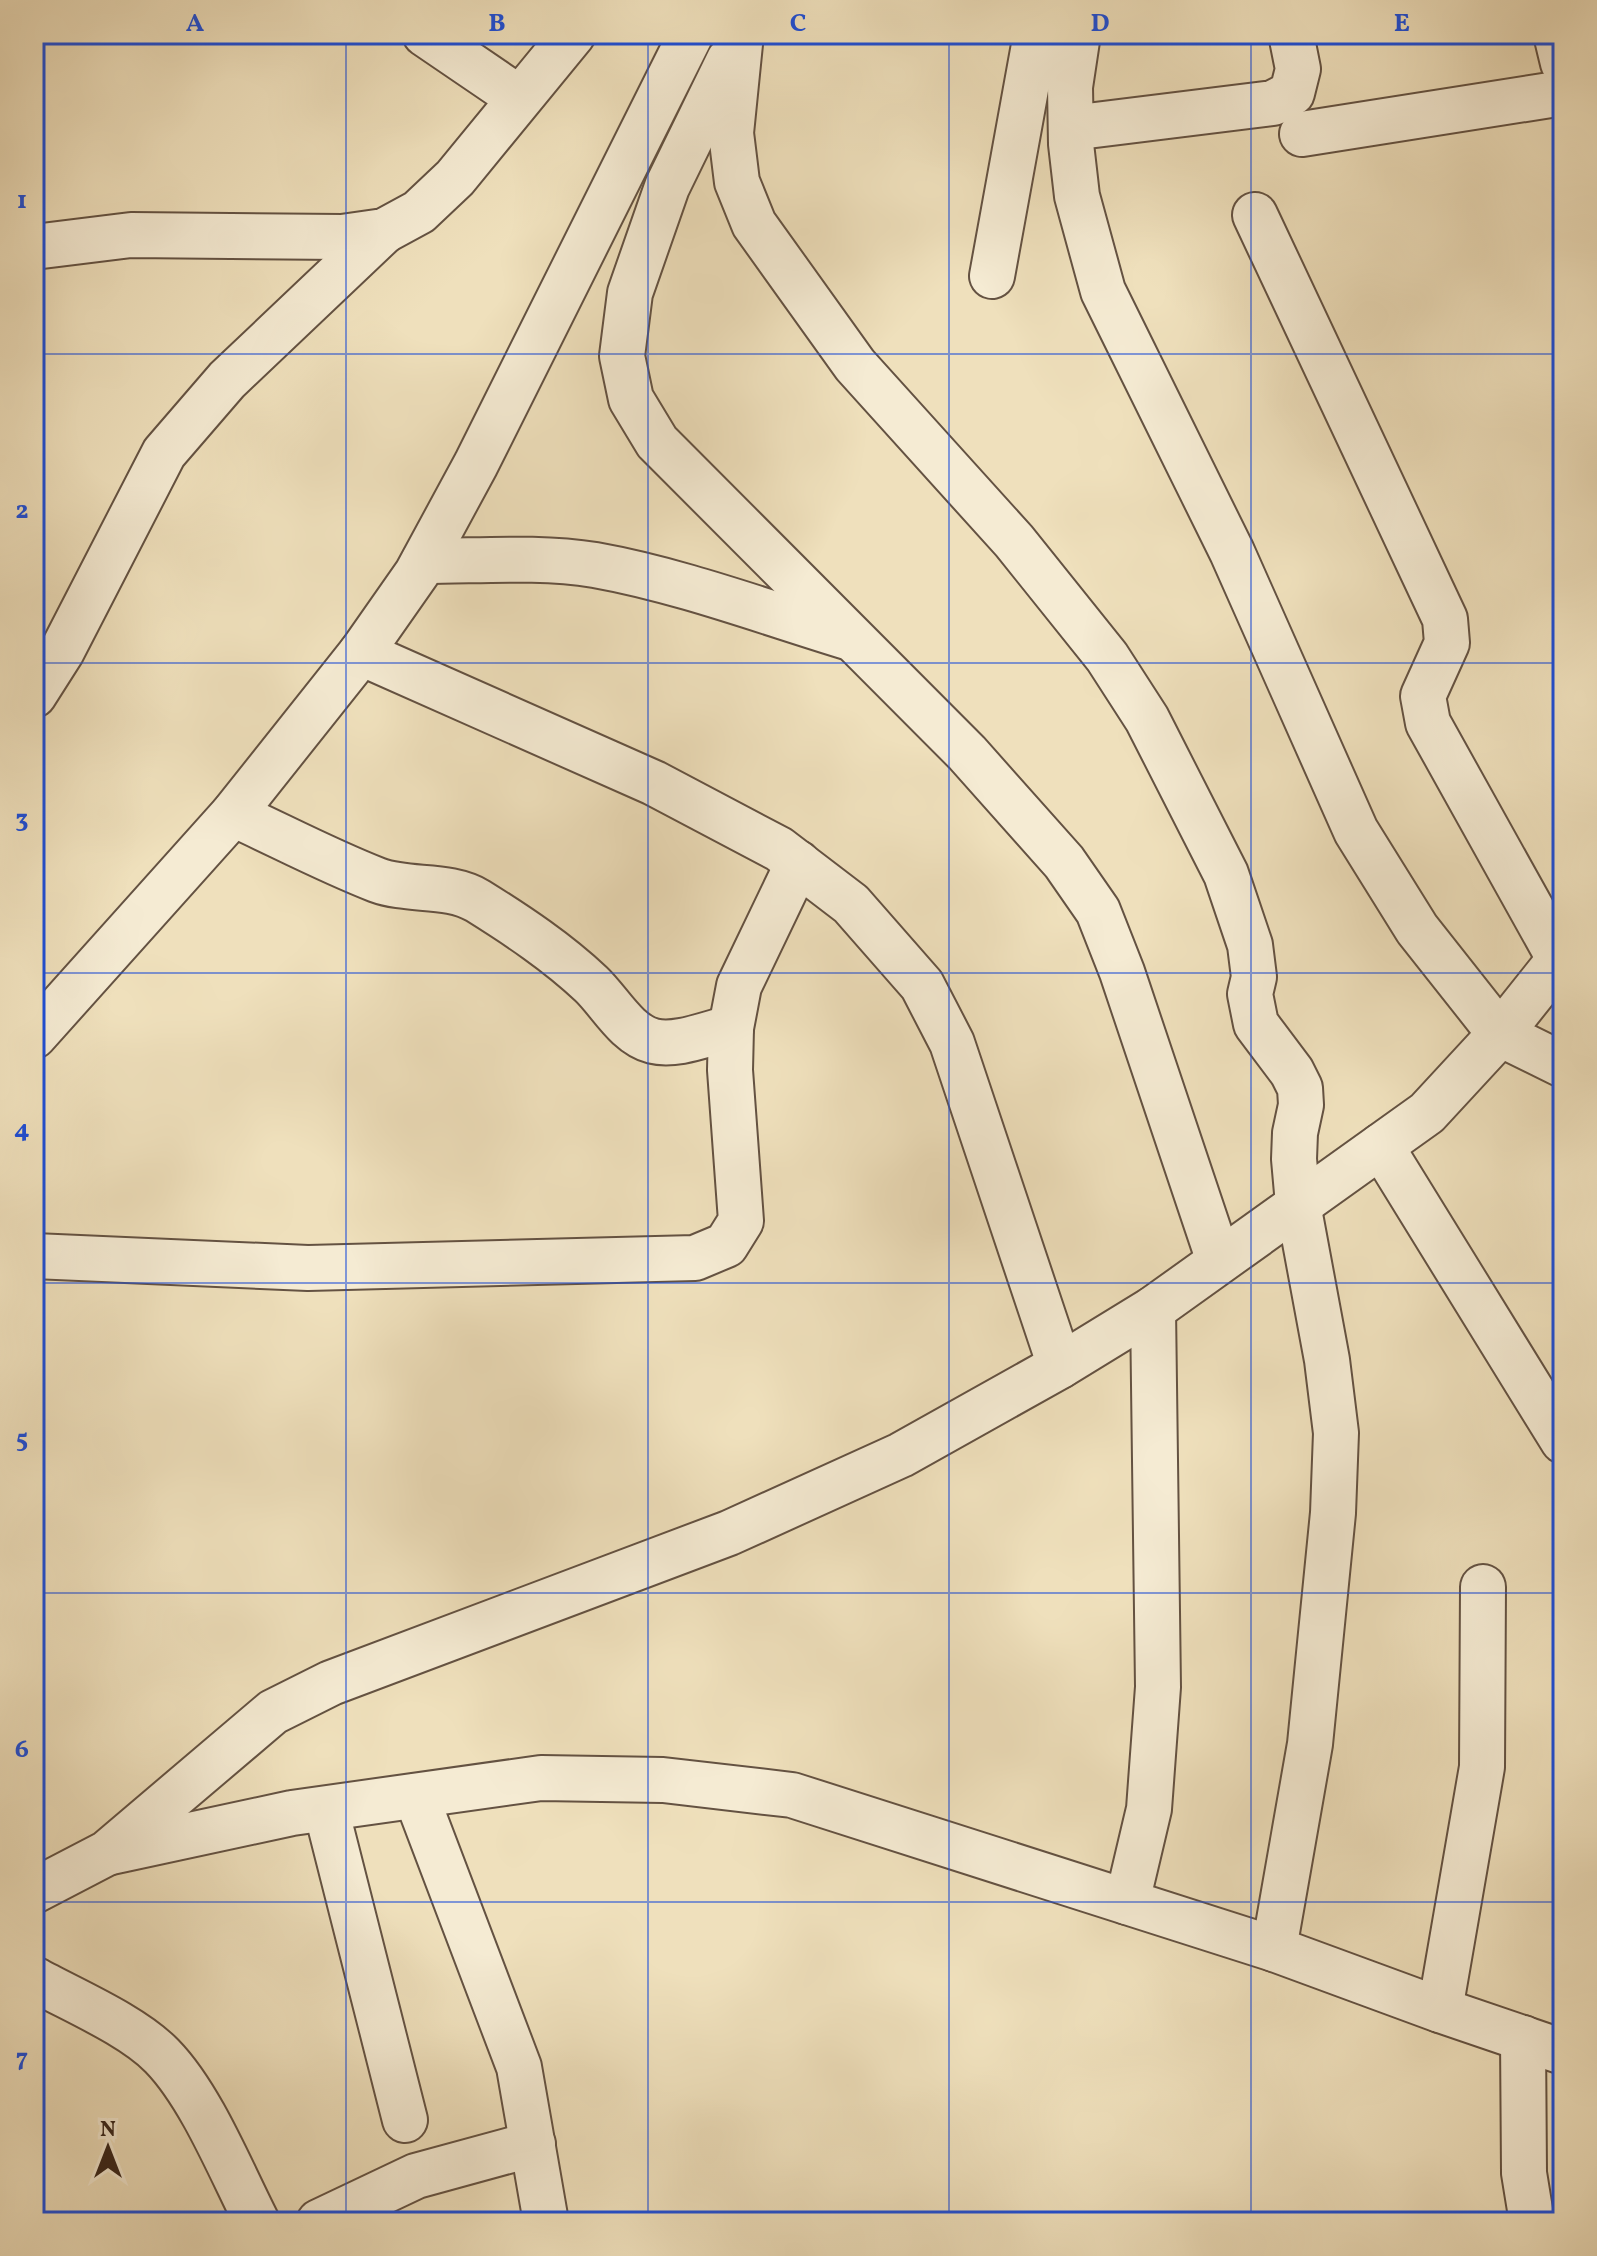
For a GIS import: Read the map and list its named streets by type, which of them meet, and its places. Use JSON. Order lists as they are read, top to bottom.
{
  "north": "top",
  "grid": {
    "columns": [
      "A",
      "B",
      "C",
      "D",
      "E"
    ],
    "rows": [
      "1",
      "2",
      "3",
      "4",
      "5",
      "6",
      "7"
    ]
  }
}
